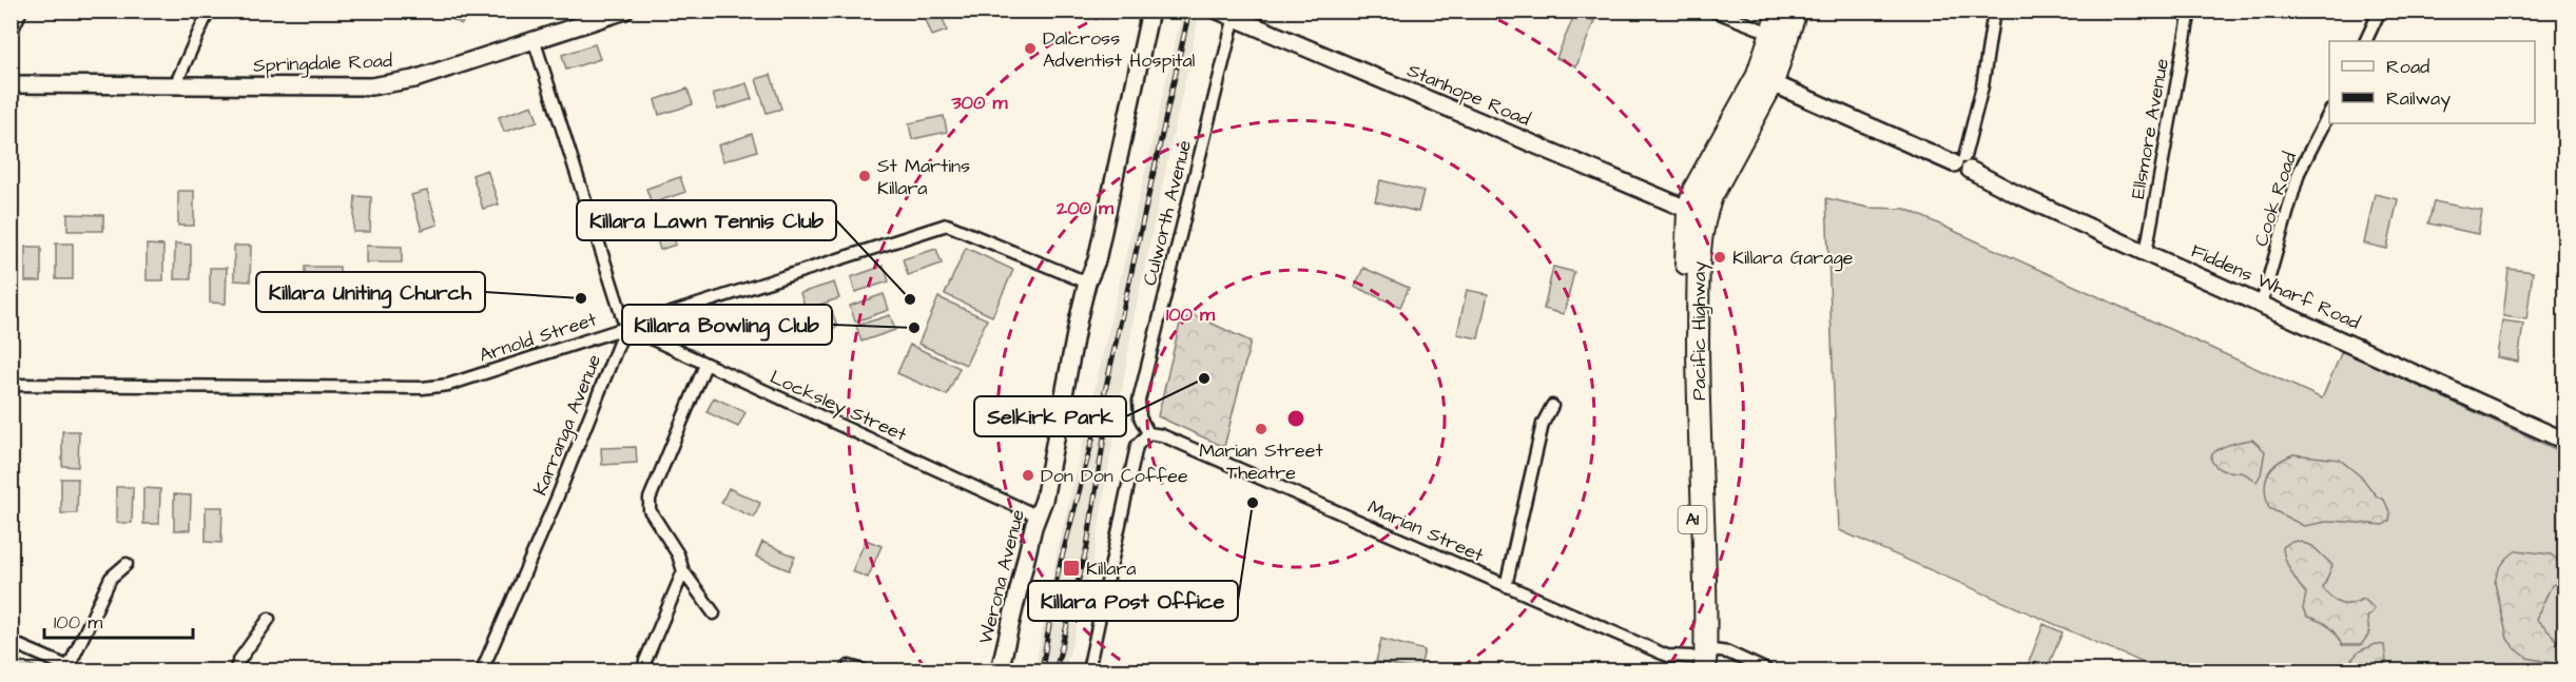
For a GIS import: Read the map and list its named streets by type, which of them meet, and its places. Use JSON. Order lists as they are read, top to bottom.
{
  "streets": {
    "highway": ["Pacific Highway", "A1"],
    "street": [
      "Springdale Road",
      "Stanhope Road",
      "Ellsmore Avenue",
      "Cook Road",
      "Culworth Avenue",
      "Fiddens Wharf Road",
      "Arnold Street",
      "Locksley Street",
      "Karranga Avenue",
      "Marian Street",
      "Werona Avenue"
    ]
  },
  "crossings": [
    ["Stanhope Road", "Culworth Avenue"],
    ["Stanhope Road", "Pacific Highway"],
    ["Ellsmore Avenue", "Fiddens Wharf Road"],
    ["Cook Road", "Fiddens Wharf Road"],
    ["Culworth Avenue", "Marian Street"],
    ["Fiddens Wharf Road", "Pacific Highway"],
    ["Pacific Highway", "Marian Street"],
    ["Arnold Street", "Locksley Street"],
    ["Arnold Street", "Karranga Avenue"],
    ["Arnold Street", "Werona Avenue"],
    ["Locksley Street", "Karranga Avenue"],
    ["Locksley Street", "Werona Avenue"]
  ],
  "places": {
    "other": [
      "Dalcross Adventist Hospital",
      "St Martins Killara",
      "Killara Garage",
      "Killara Uniting Church",
      "Killara Lawn Tennis Club",
      "Killara Bowling Club",
      "Selkirk Park",
      "Marian Street Theatre",
      "Don Don Coffee",
      "Killara Post Office"
    ],
    "transit": ["Killara"]
  },
  "legend": ["Road", "Railway"],
  "scale_bar": "100 m",
  "rings": ["300 m", "200 m", "100 m"]
}
